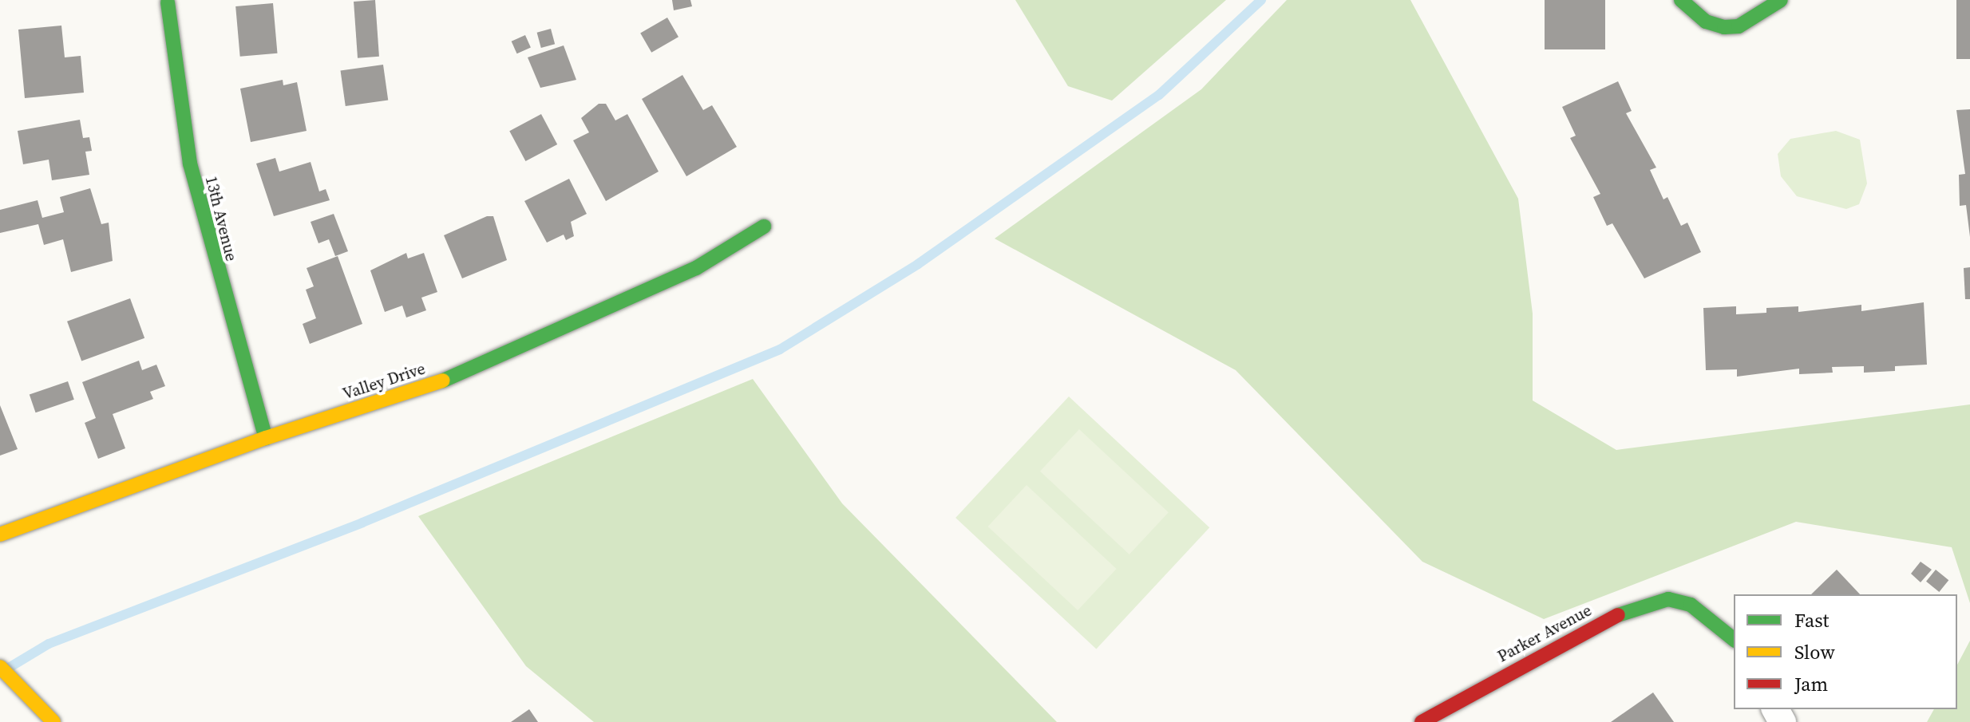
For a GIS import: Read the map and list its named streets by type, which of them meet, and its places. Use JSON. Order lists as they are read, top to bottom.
{
  "streets": {
    "street": ["13th Avenue", "Valley Drive", "Parker Avenue"]
  },
  "crossings": [
    ["13th Avenue", "Valley Drive"]
  ],
  "legend": ["Fast", "Slow", "Jam"]
}
